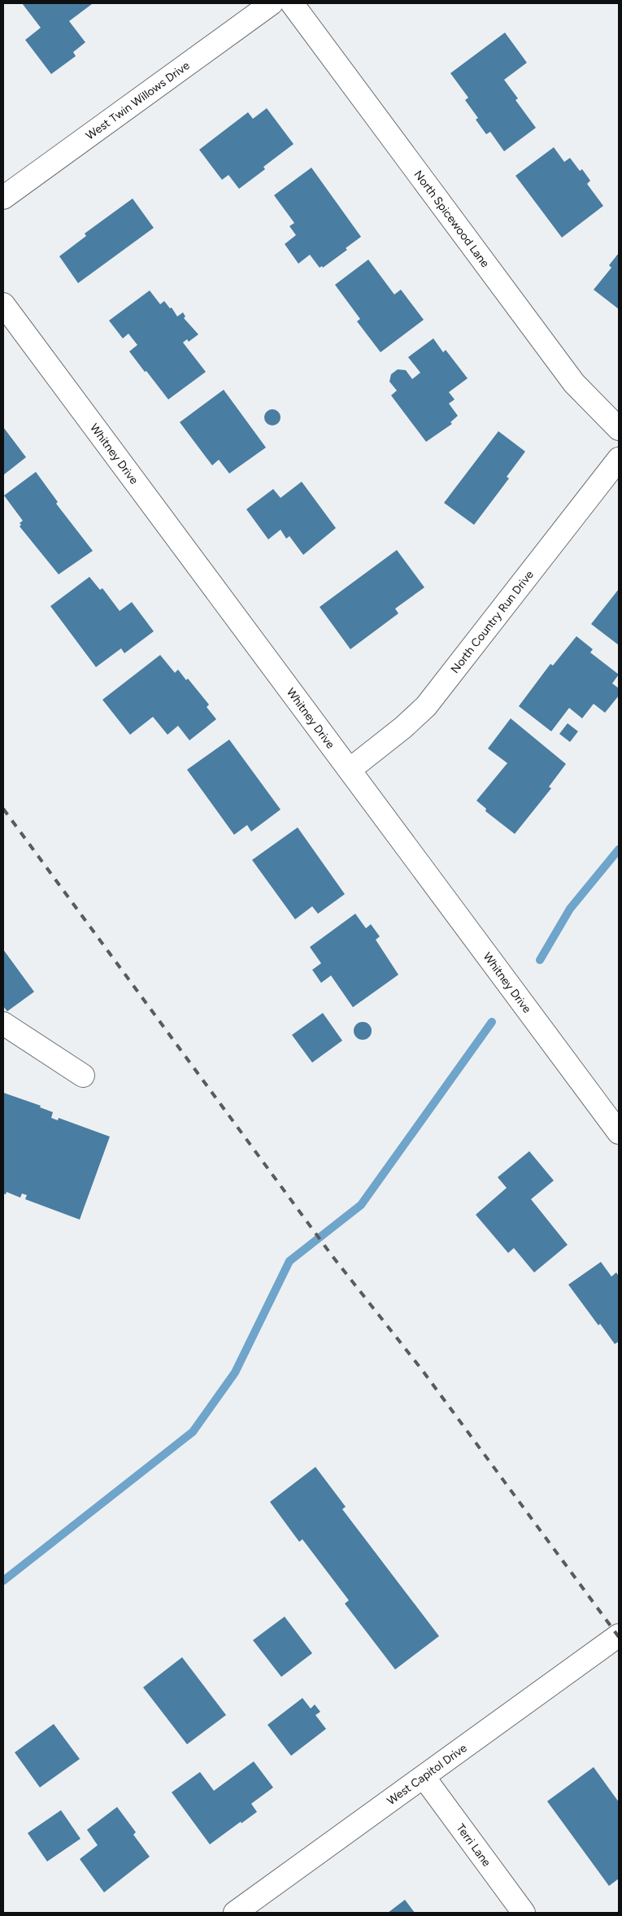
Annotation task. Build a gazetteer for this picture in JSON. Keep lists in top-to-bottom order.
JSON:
{
  "streets": {
    "street": [
      "West Twin Willows Drive",
      "North Spicewood Lane",
      "Whitney Drive",
      "North Country Run Drive",
      "West Capitol Drive",
      "Terri Lane"
    ]
  },
  "crossings": [
    ["Whitney Drive", "North Country Run Drive"],
    ["West Capitol Drive", "Terri Lane"]
  ]
}
